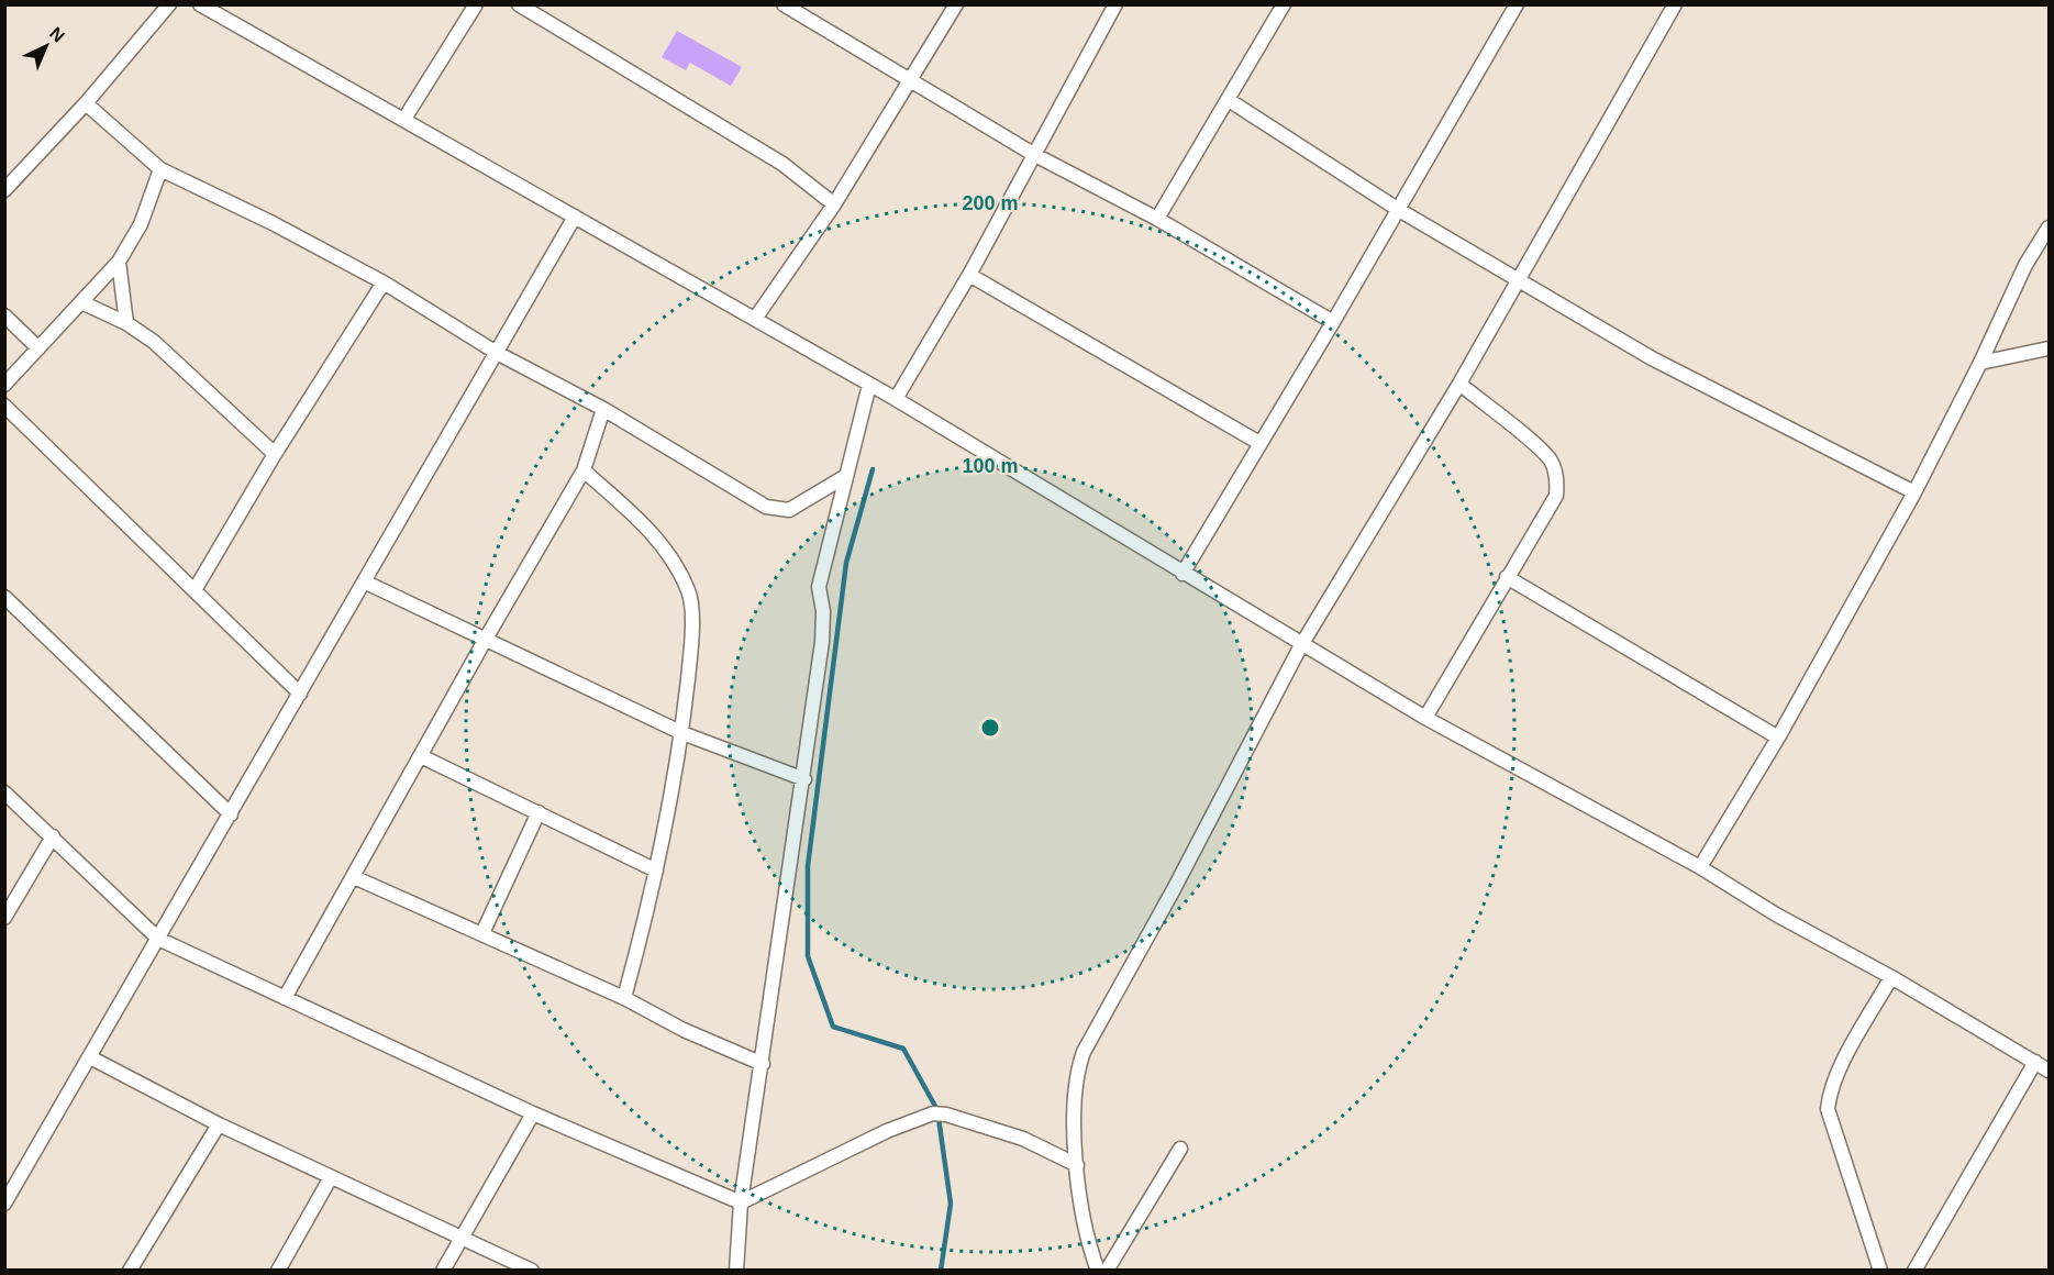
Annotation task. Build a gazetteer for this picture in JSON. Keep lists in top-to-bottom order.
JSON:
{
  "north": "top right",
  "rings": ["200 m", "100 m"]
}
